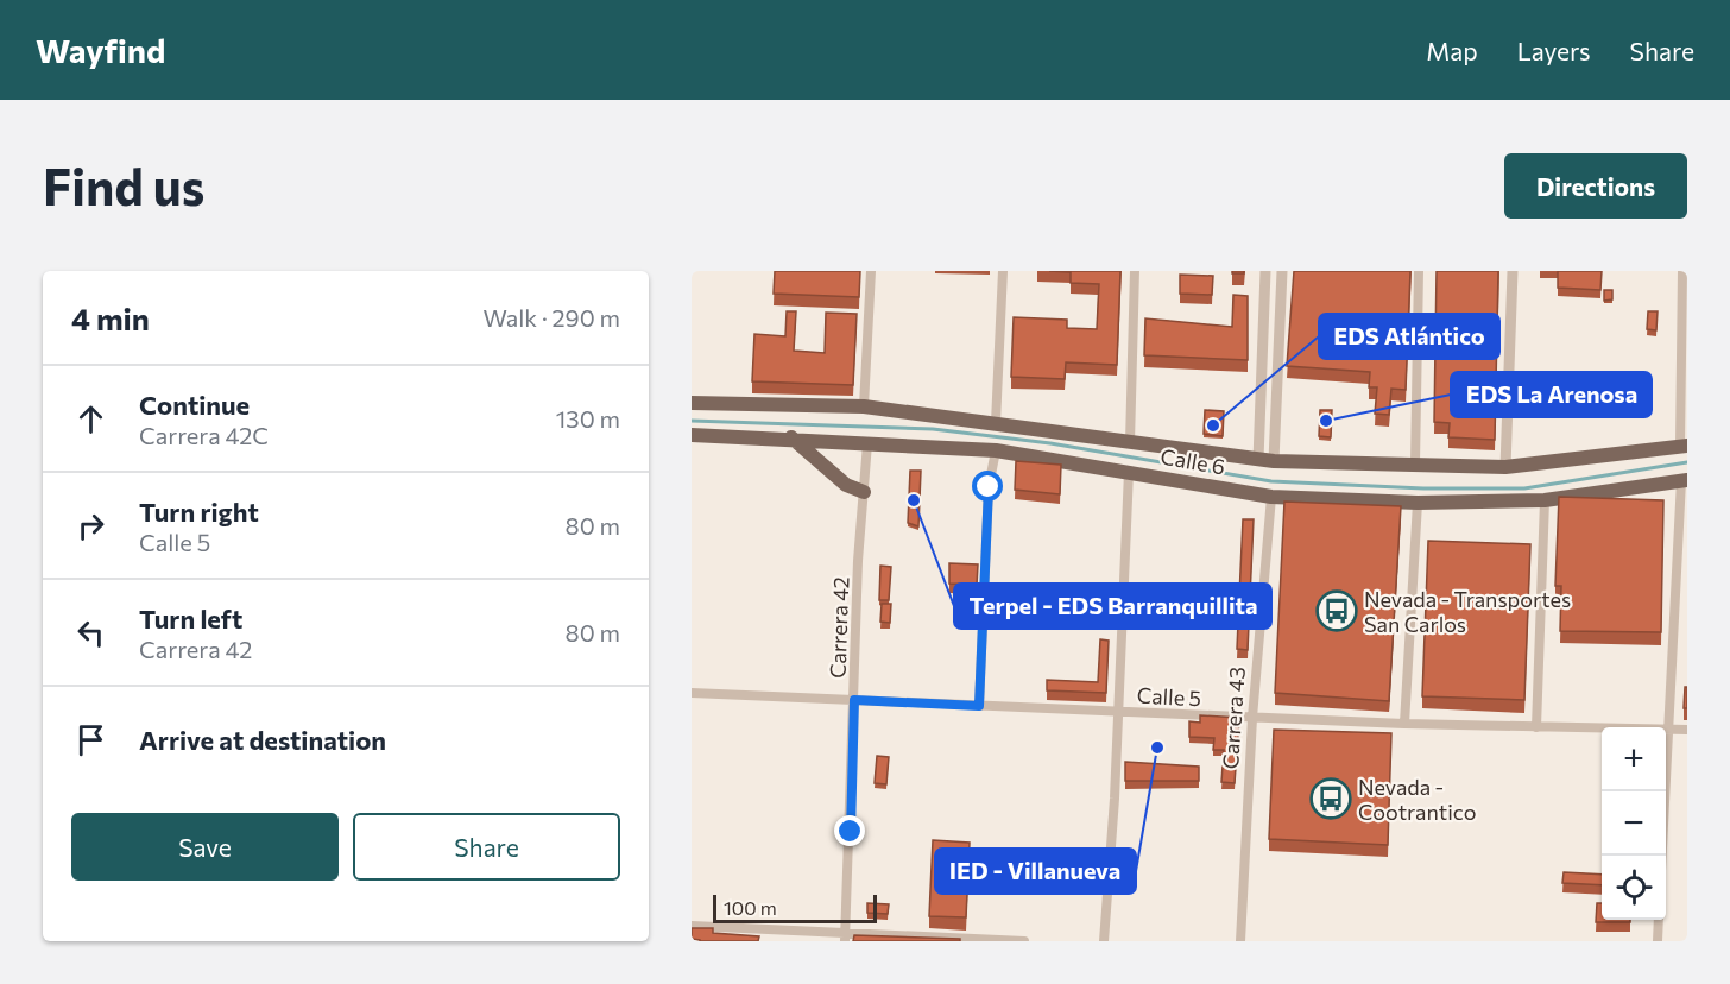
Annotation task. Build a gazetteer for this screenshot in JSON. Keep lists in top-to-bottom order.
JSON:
{
  "streets": {
    "main road": ["Calle 6"],
    "street": ["Carrera 42", "Calle 5", "Carrera 43"]
  },
  "crossings": [
    ["Calle 6", "Carrera 42"],
    ["Calle 6", "Carrera 43"],
    ["Carrera 42", "Calle 5"],
    ["Calle 5", "Carrera 43"]
  ],
  "places": {
    "other": [
      "EDS La Arenosa",
      "EDS Atlántico",
      "Terpel - EDS Barranquillita",
      "IED - Villanueva"
    ],
    "bus stop": ["Nevada - Transportes San Carlos", "Nevada - Cootrantico"]
  },
  "scale_bar": "100 m",
  "page": {
    "header": "Wayfind",
    "nav": ["Map", "Layers", "Share"],
    "buttons": [
      "Directions",
      ["Save", "Share"]
    ],
    "title": "Find us",
    "heading": ["4 min", "Walk · 290 m"],
    "list": [
      ["Continue", "Carrera 42C", "130 m"],
      ["Turn right", "Calle 5", "80 m"],
      ["Turn left", "Carrera 42", "80 m"],
      "Arrive at destination"
    ],
    "map_buttons": ["+", "−"],
    "scale": "100 m"
  }
}
